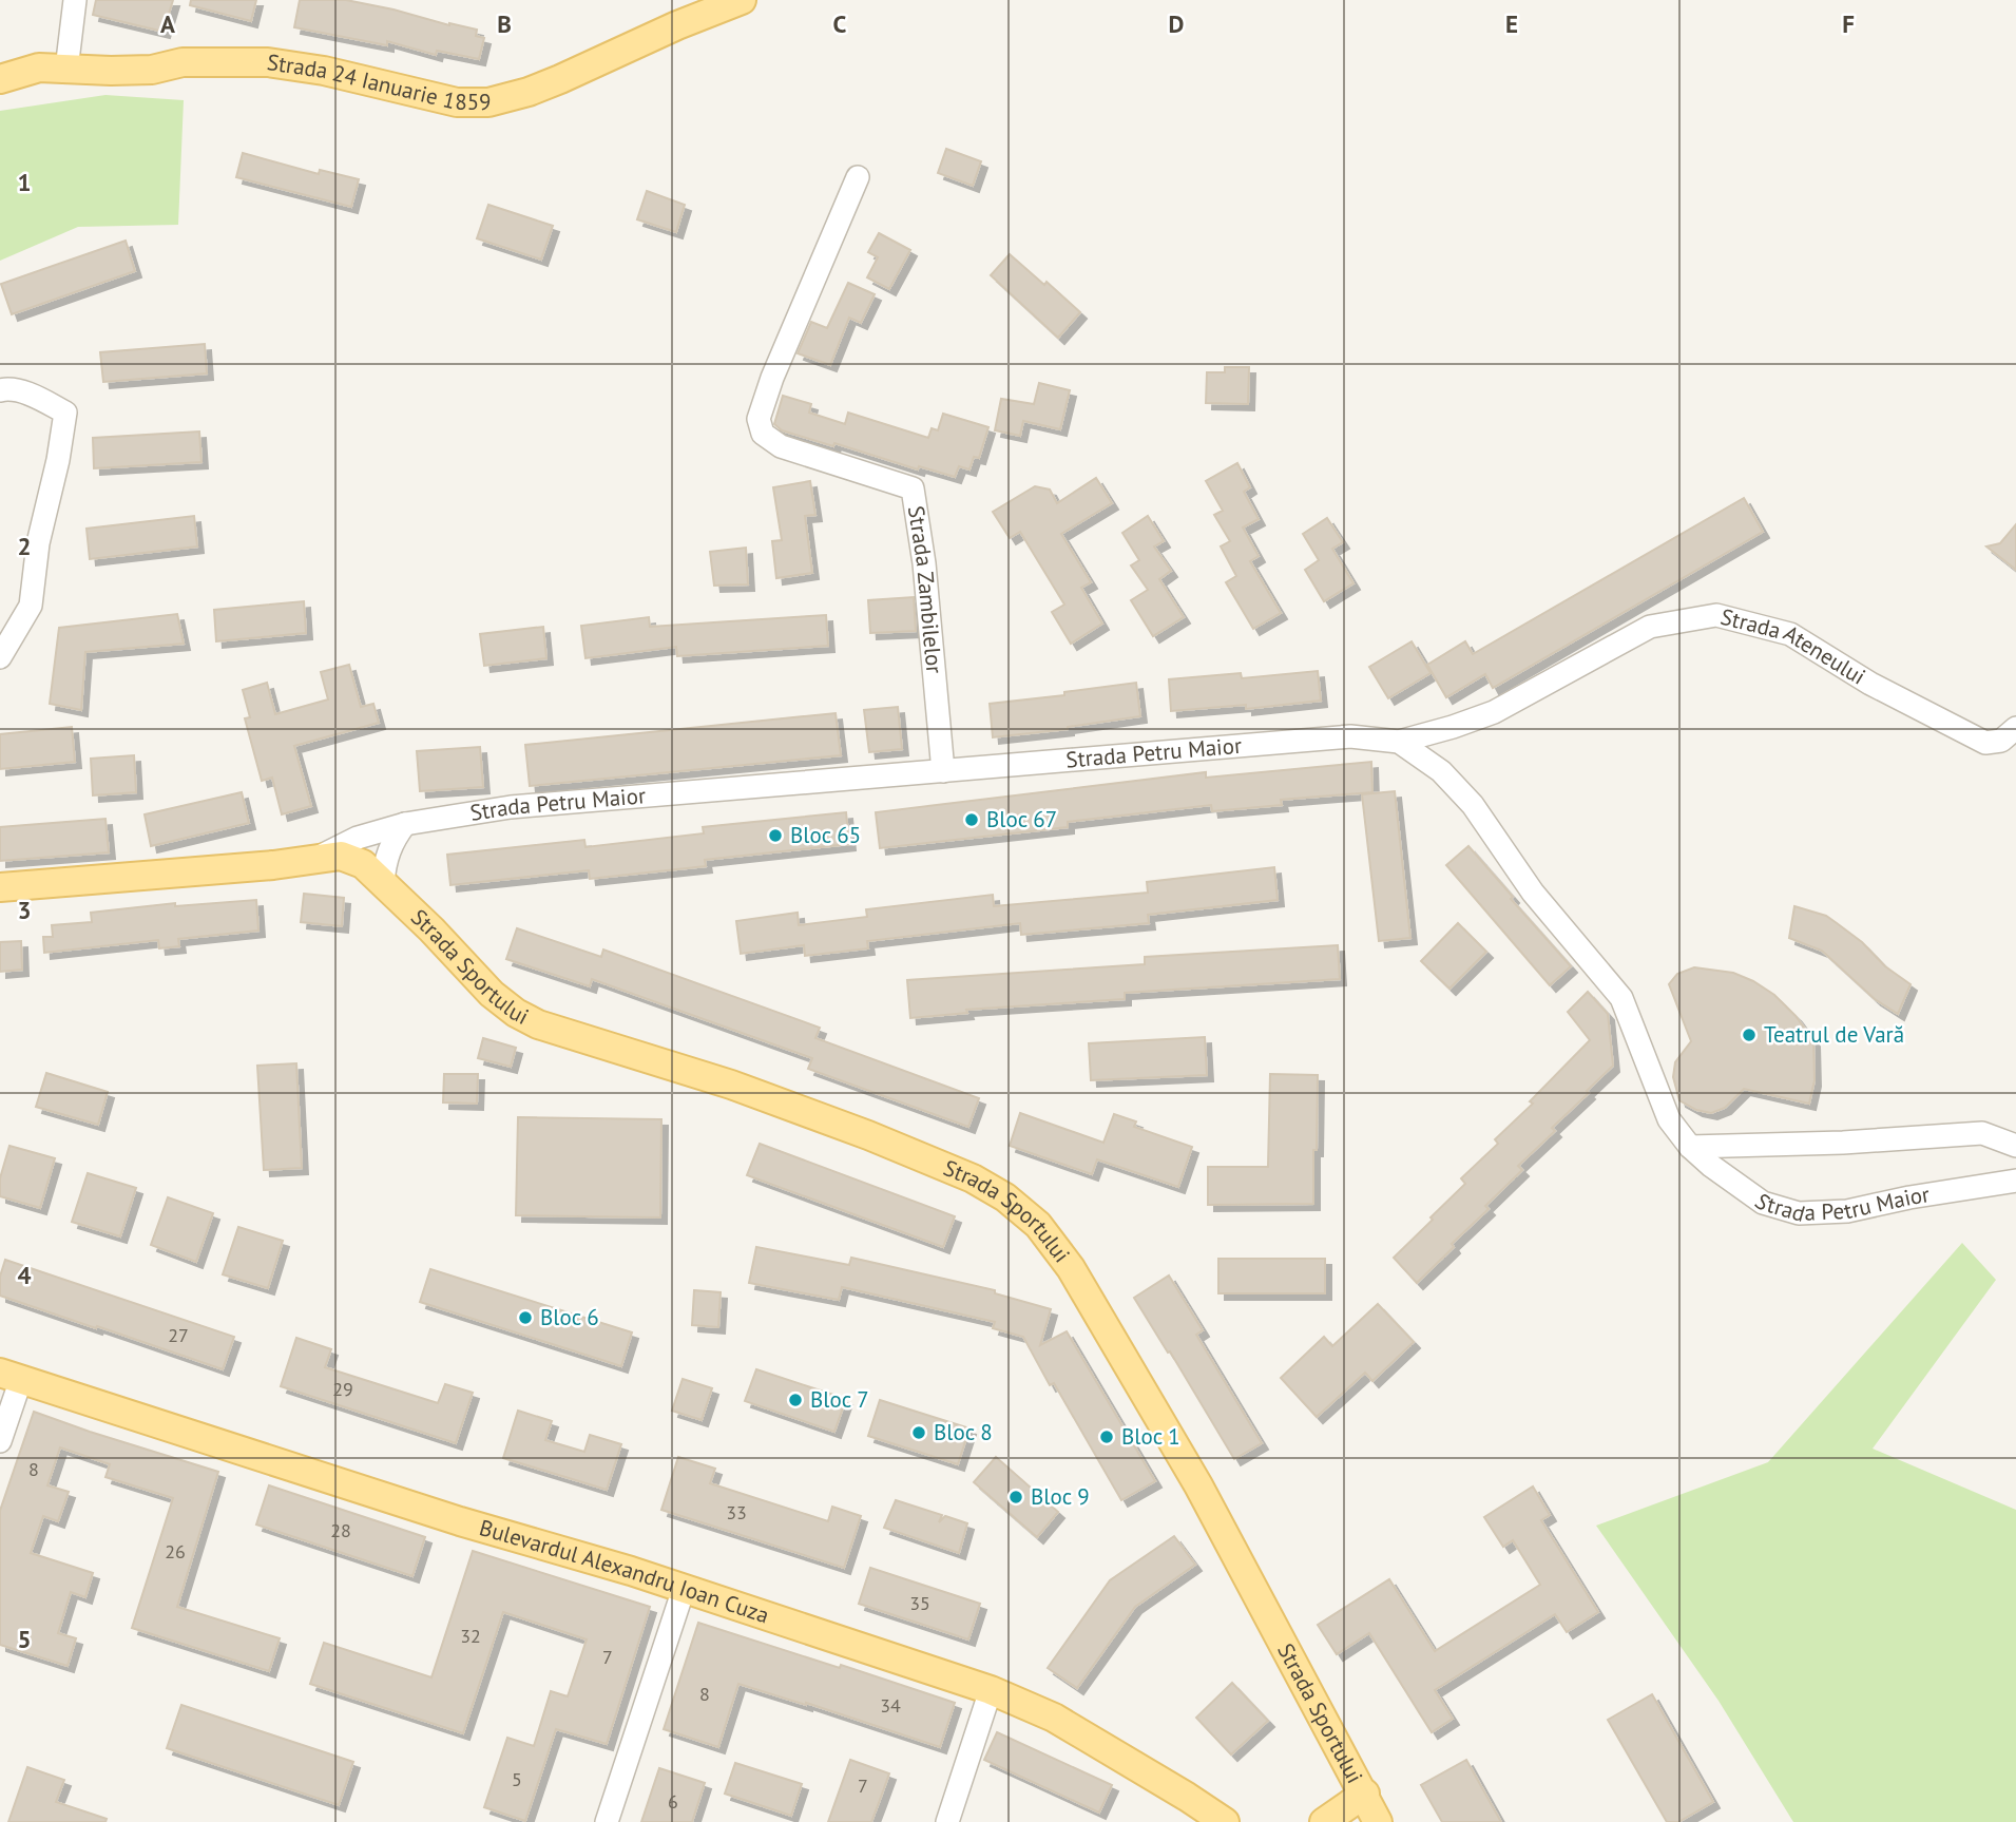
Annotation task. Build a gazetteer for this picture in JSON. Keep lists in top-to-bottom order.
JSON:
{
  "streets": {
    "main road": [
      "Strada 24 Ianuarie 1859",
      "Strada Petru Maior",
      "Strada Sportului",
      "Bulevardul Alexandru Ioan Cuza"
    ],
    "street": ["Strada Zambilelor", "Strada Ateneului"]
  },
  "crossings": [
    ["Strada Zambilelor", "Strada Petru Maior"],
    ["Strada Ateneului", "Strada Petru Maior"],
    ["Strada Petru Maior", "Strada Sportului"]
  ],
  "places": [
    "Bloc 67",
    "Bloc 65",
    "Teatrul de Vară",
    "Bloc 6",
    "Bloc 7",
    "Bloc 8",
    "Bloc 1",
    "Bloc 9"
  ],
  "house_numbers": [
    "27",
    "29",
    "8",
    "33",
    "28",
    "26",
    "35",
    "32",
    "7",
    "8",
    "34",
    "5",
    "7",
    "6"
  ],
  "grid": {
    "columns": [
      "A",
      "B",
      "C",
      "D",
      "E",
      "F"
    ],
    "rows": [
      "1",
      "2",
      "3",
      "4",
      "5"
    ]
  }
}
